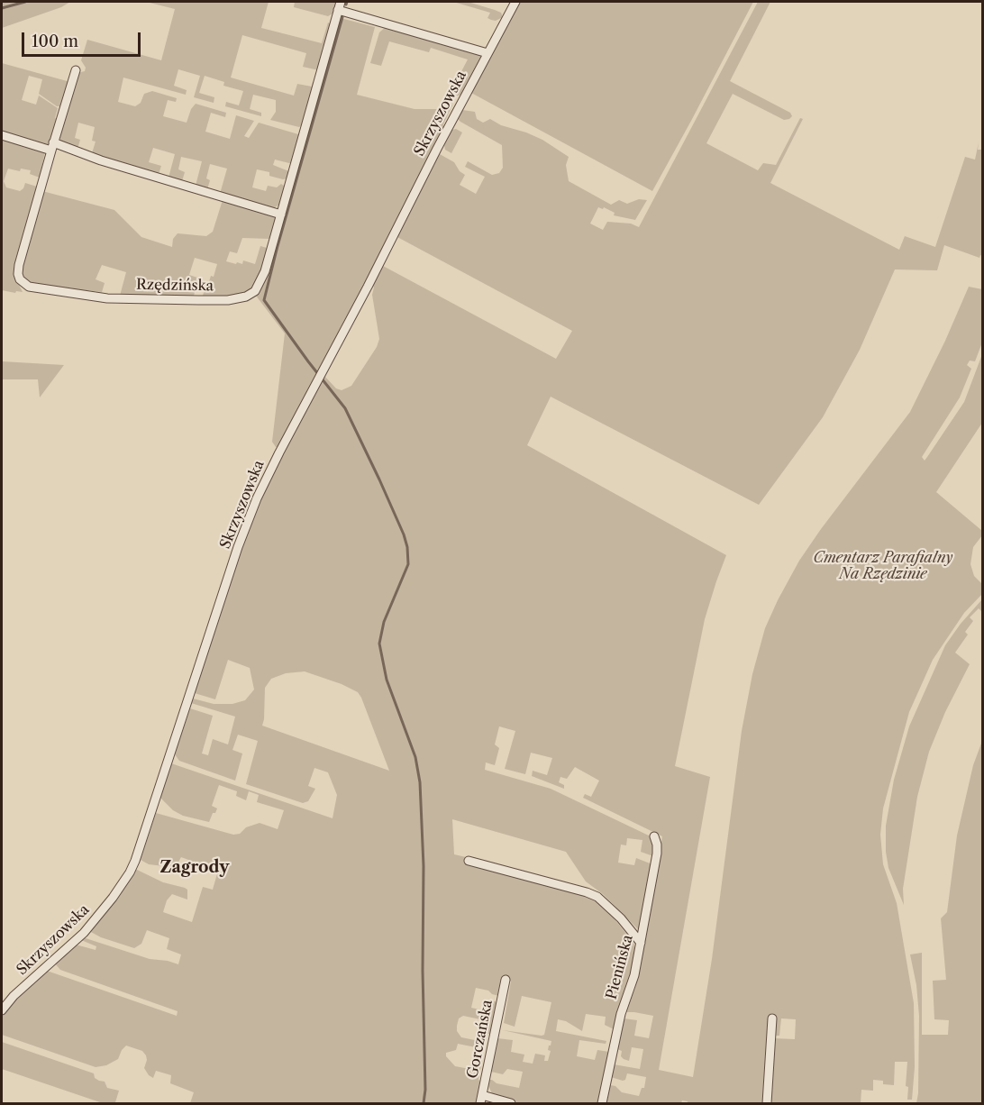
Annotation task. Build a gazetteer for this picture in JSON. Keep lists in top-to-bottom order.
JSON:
{
  "streets": {
    "street": [
      "Skrzyszowska",
      "Rzędzińska",
      "Pienińska",
      "Gorczańska"
    ]
  },
  "crossings": [
    ["Skrzyszowska", "Rzędzińska"]
  ],
  "districts": ["Zagrody"],
  "parks": ["Cmentarz Parafialny Na Rzędzinie"],
  "scale_bar": "100 m"
}
